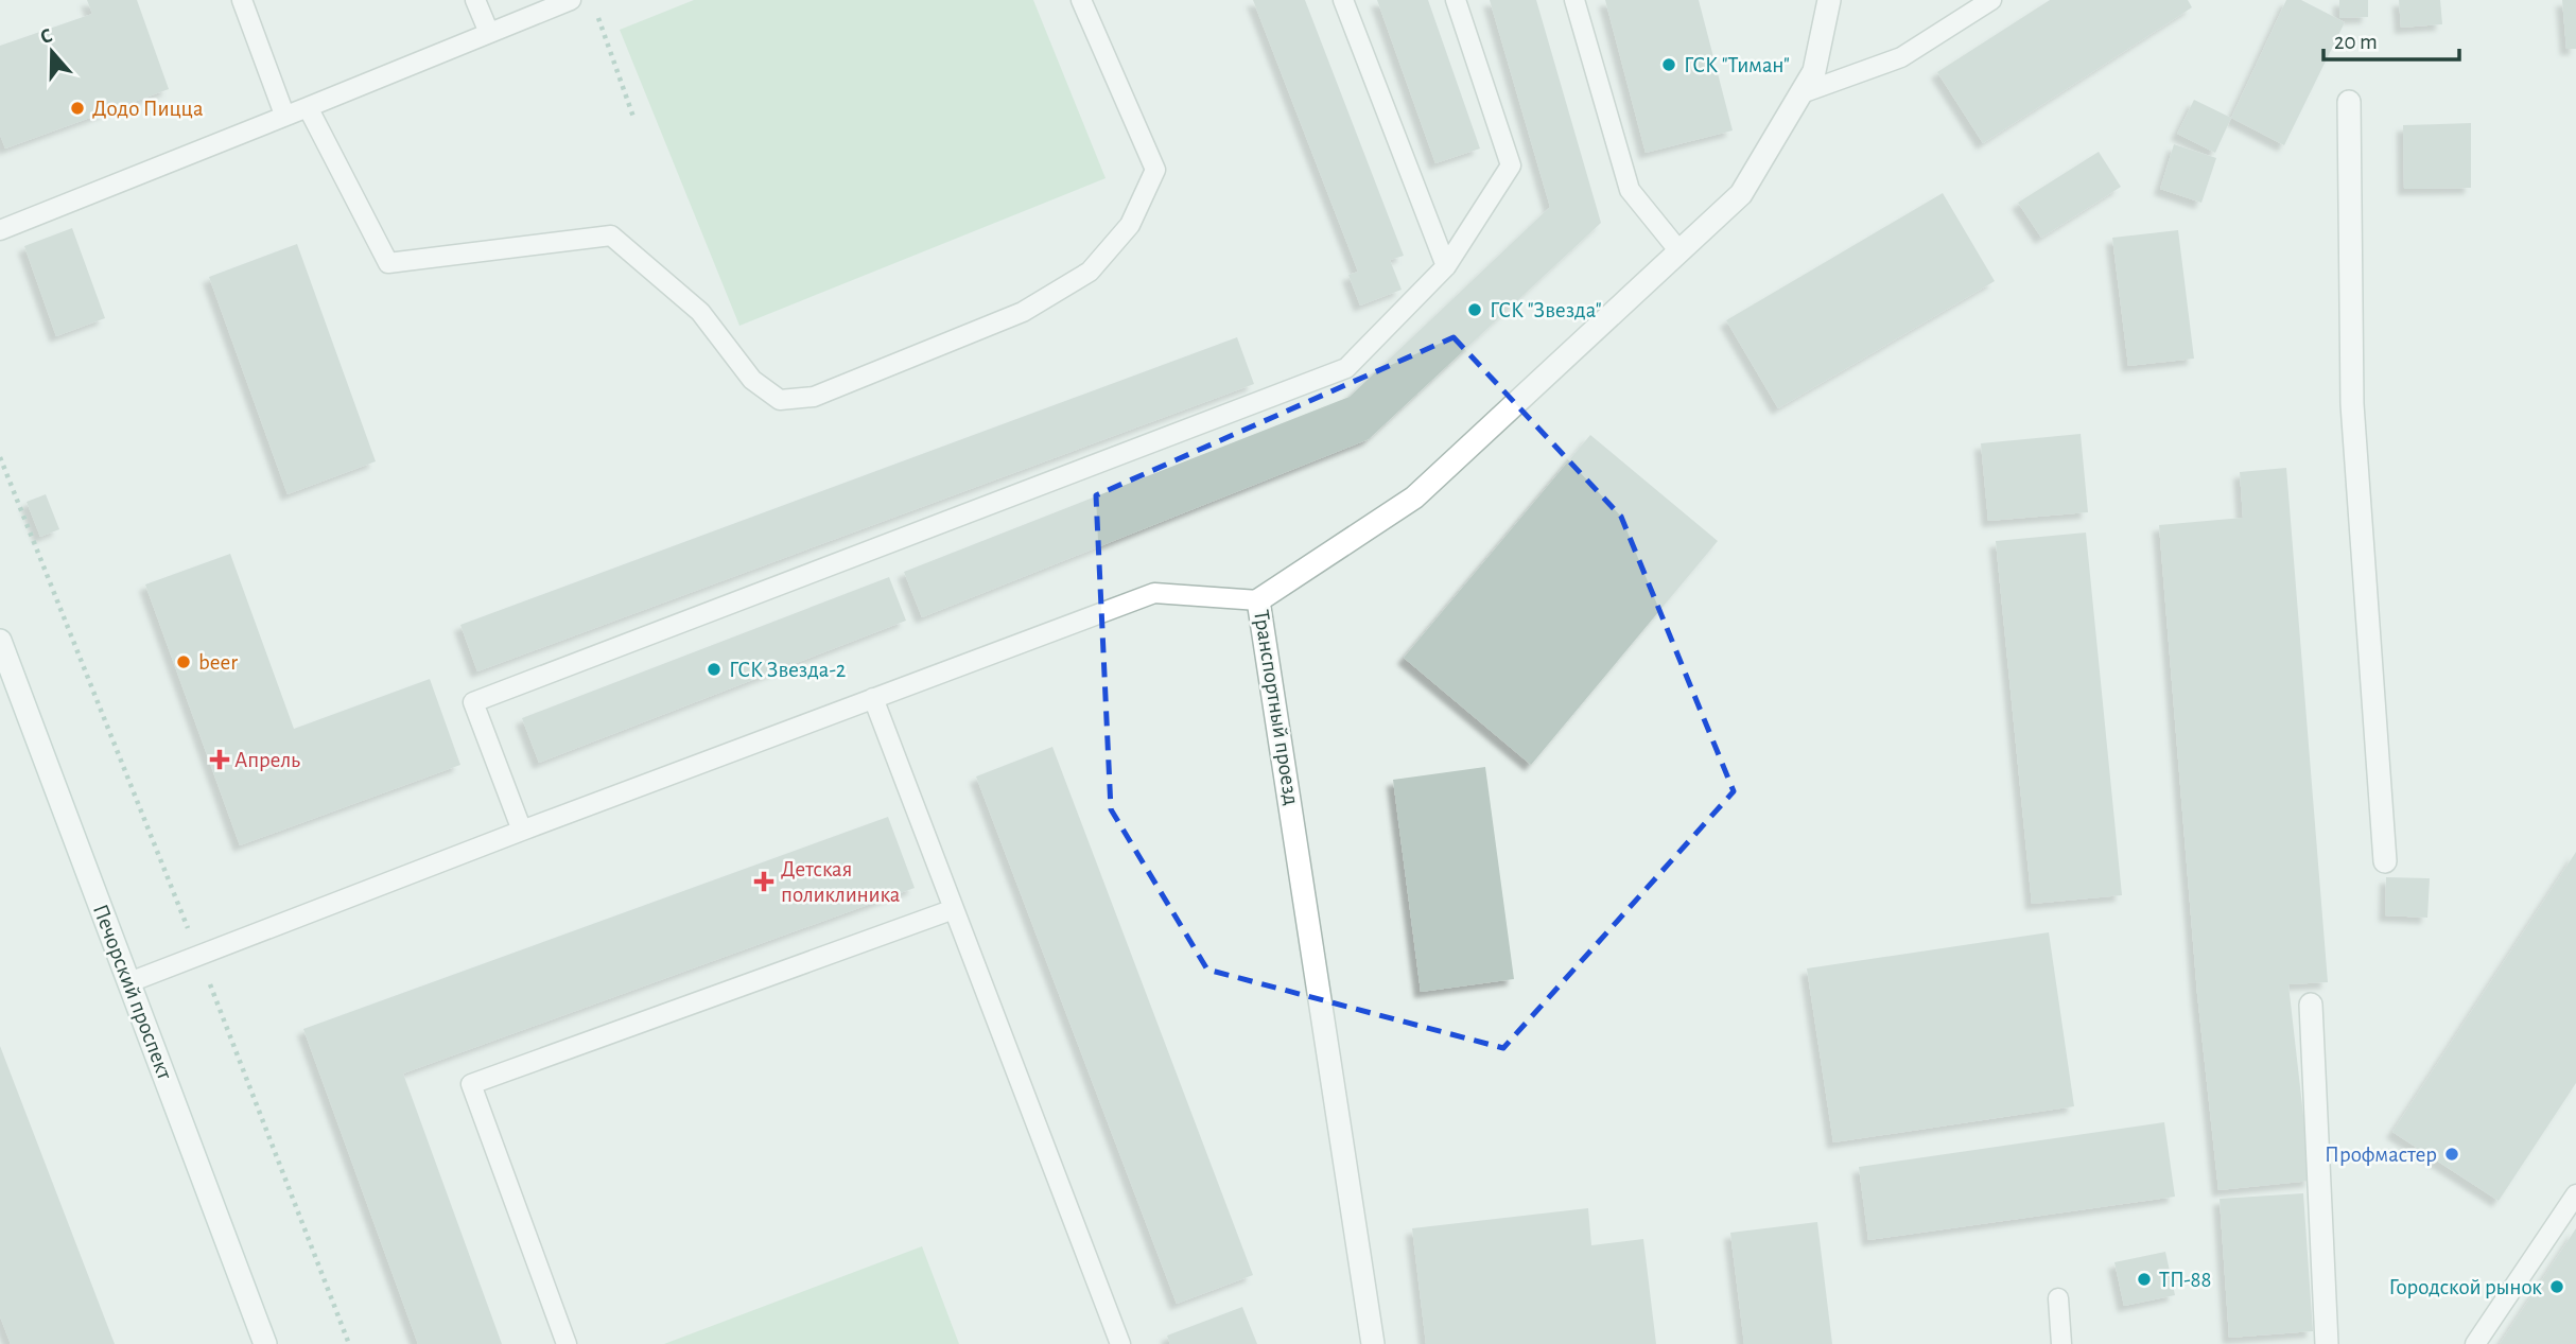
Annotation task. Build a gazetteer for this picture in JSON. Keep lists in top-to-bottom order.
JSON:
{
  "streets": {
    "street": ["Транспортный проезд", "Печорский проспект"]
  },
  "places": {
    "other": [
      "ГСК \"Тиман\"",
      "Додо Пицца",
      "ГСК \"Звезда\"",
      "beer",
      "ГСК Звезда-2",
      "Профмастер",
      "ТП-88",
      "Городской рынок"
    ],
    "health": ["Апрель", "Детская поликлиника"]
  },
  "scale_bar": "20 m",
  "north": "top"
}
